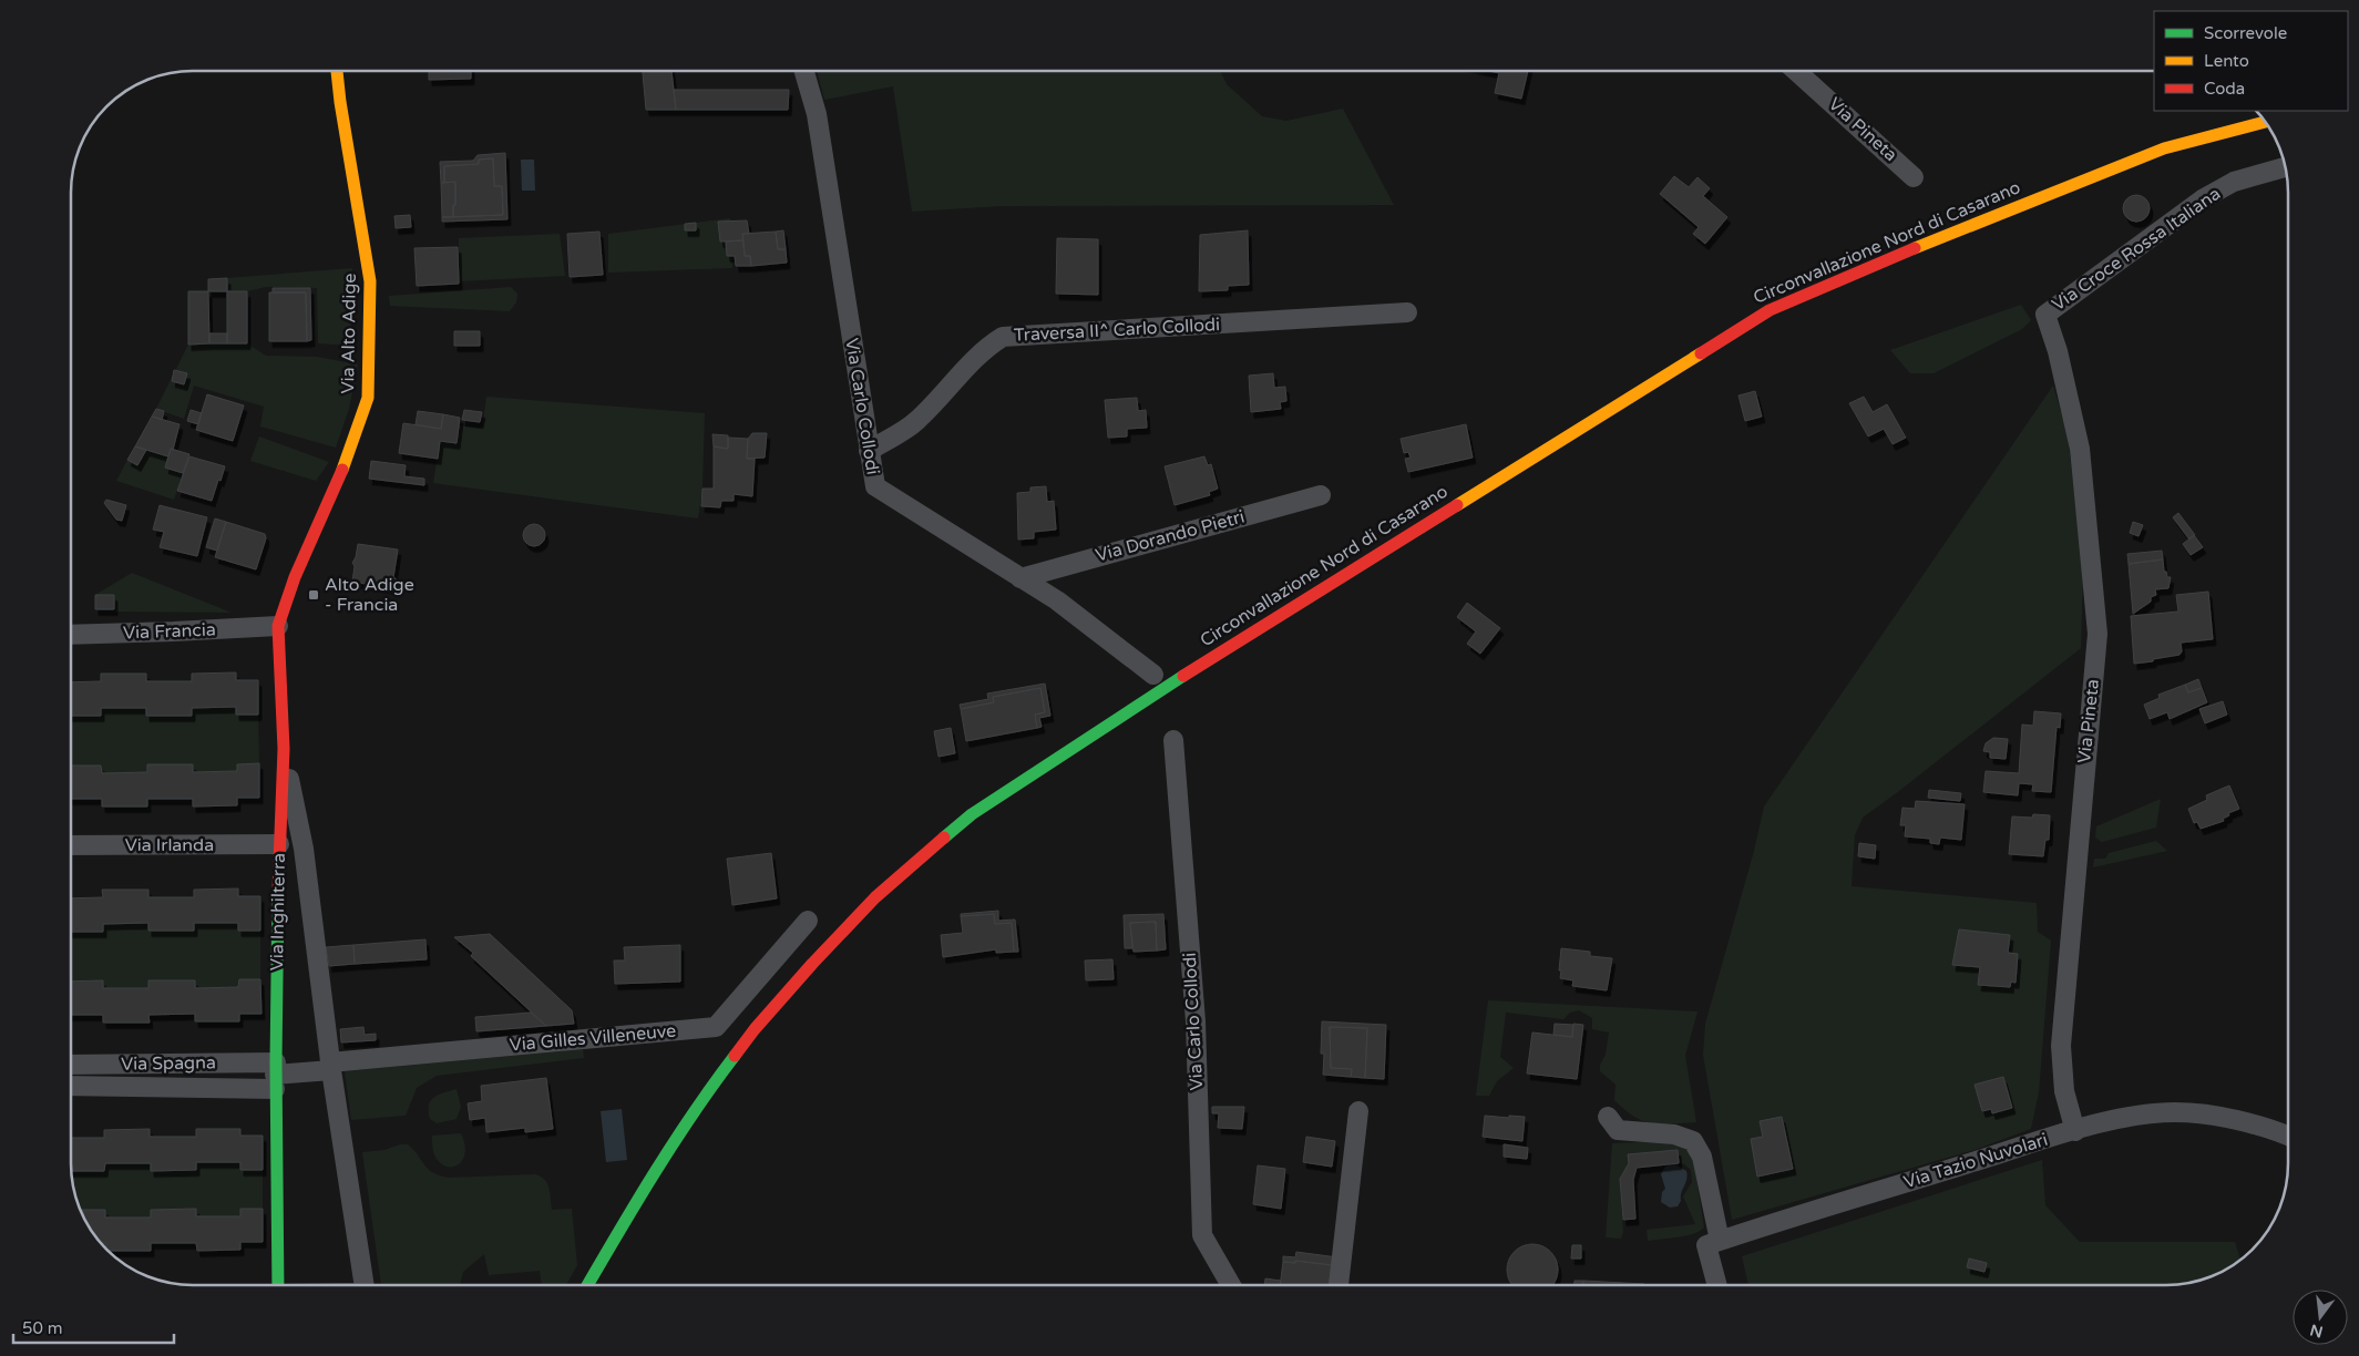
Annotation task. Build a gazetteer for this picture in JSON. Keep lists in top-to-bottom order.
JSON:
{
  "streets": {
    "main road": ["Circonvallazione Nord di Casarano", "Via Alto Adige", "Via Inghilterra"],
    "street": [
      "Via Pineta",
      "Via Croce Rossa Italiana",
      "Traversa II^ Carlo Collodi",
      "Via Carlo Collodi",
      "Via Dorando Pietri",
      "Via Francia",
      "Via Irlanda",
      "Via Gilles Villeneuve",
      "Via Spagna",
      "Via Tazio Nuvolari"
    ]
  },
  "crossings": [
    ["Via Pineta", "Via Croce Rossa Italiana"],
    ["Via Pineta", "Via Tazio Nuvolari"],
    ["Traversa II^ Carlo Collodi", "Via Carlo Collodi"],
    ["Via Alto Adige", "Via Francia"],
    ["Via Alto Adige", "Via Inghilterra"],
    ["Via Carlo Collodi", "Via Dorando Pietri"],
    ["Via Francia", "Via Inghilterra"],
    ["Via Irlanda", "Via Inghilterra"],
    ["Via Inghilterra", "Via Gilles Villeneuve"],
    ["Via Inghilterra", "Via Spagna"]
  ],
  "places": {
    "transit": ["Alto Adige - Francia"]
  },
  "legend": ["Scorrevole", "Lento", "Coda"],
  "scale_bar": "50 m",
  "north": "bottom"
}
